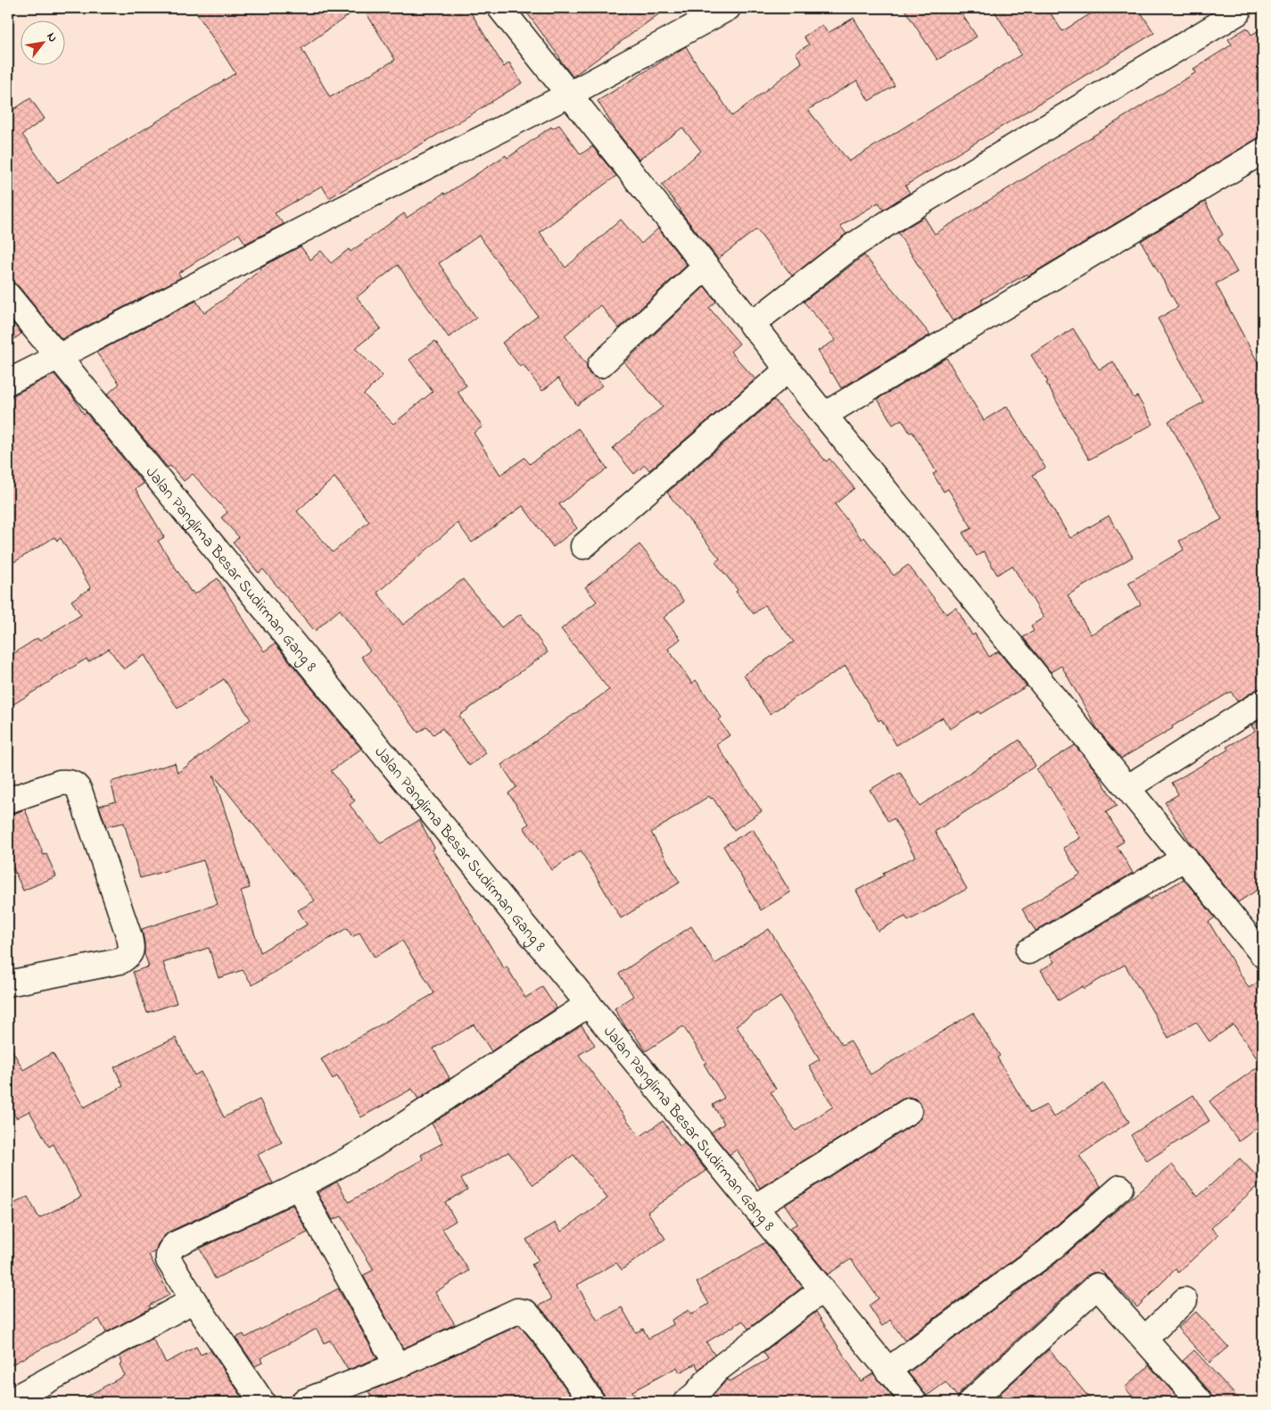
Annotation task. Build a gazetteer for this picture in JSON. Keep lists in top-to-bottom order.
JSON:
{
  "streets": {
    "street": ["Jalan Panglima Besar Sudirman Gang 8"]
  },
  "north": "top right"
}
